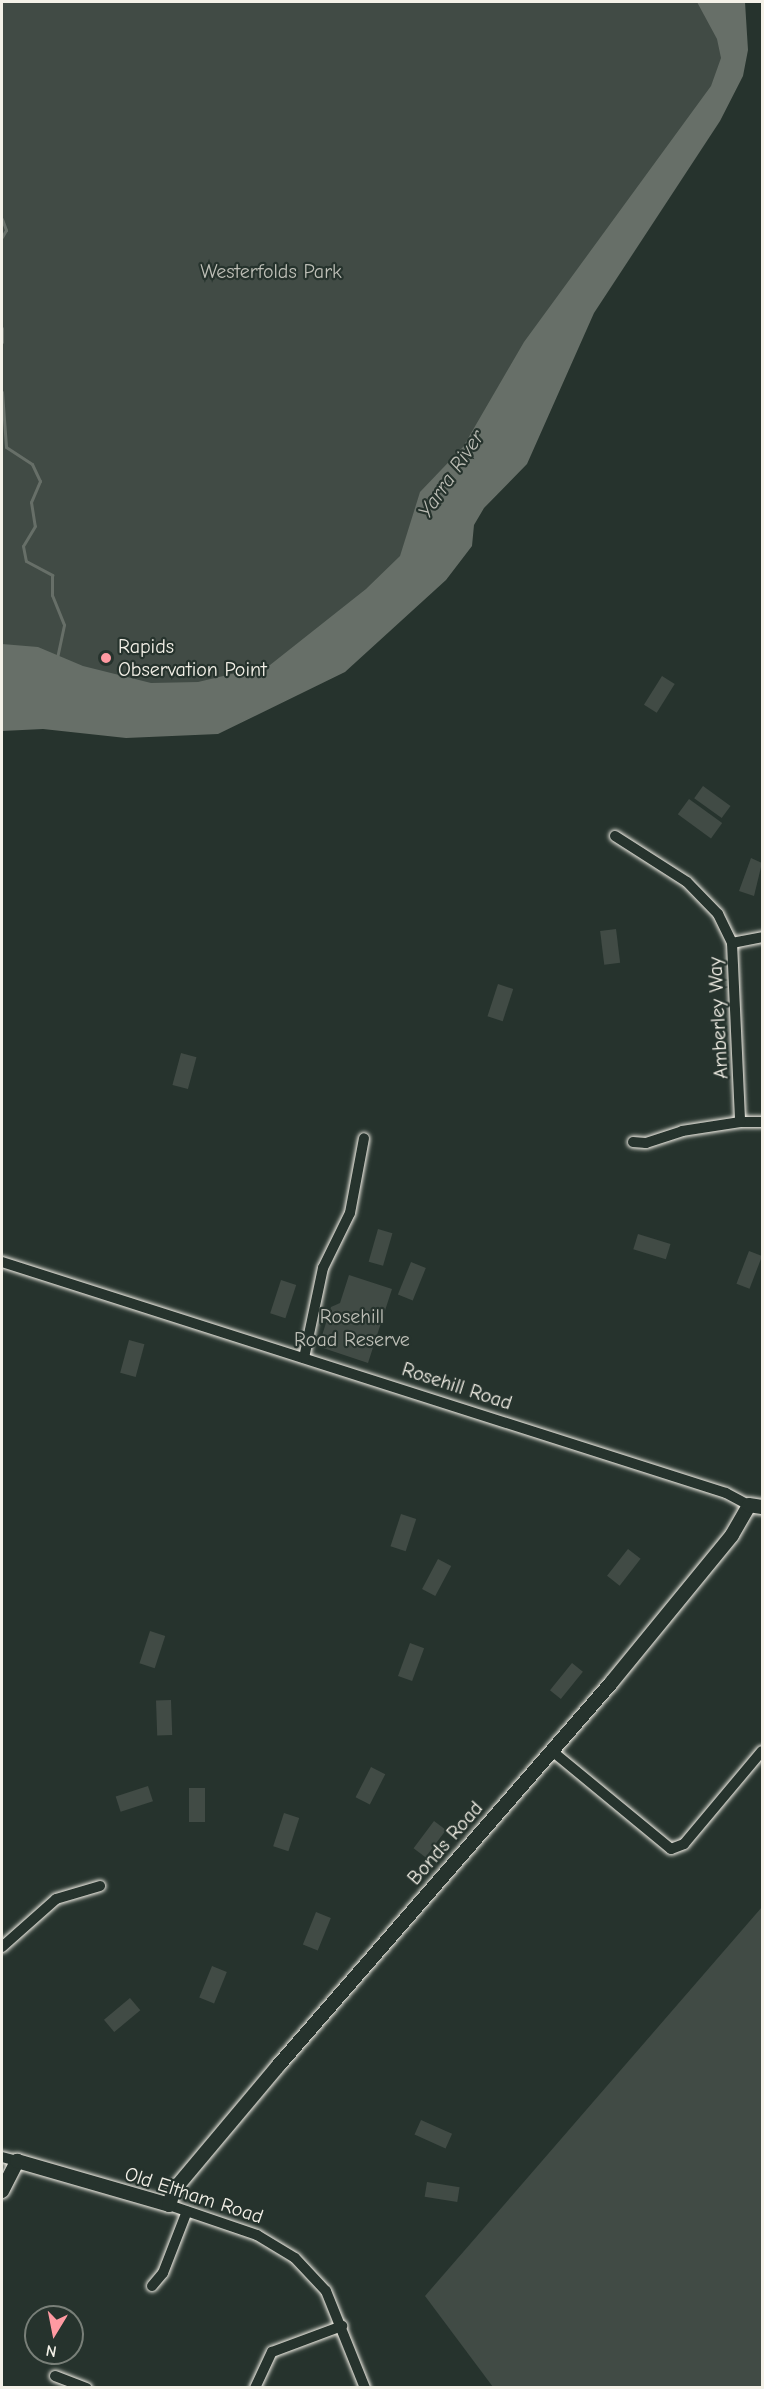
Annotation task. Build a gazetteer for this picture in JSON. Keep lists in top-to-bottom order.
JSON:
{
  "streets": {
    "street": [
      "Amberley Way",
      "Rosehill Road",
      "Bonds Road",
      "Old Eltham Road"
    ]
  },
  "crossings": [
    ["Rosehill Road", "Bonds Road"],
    ["Bonds Road", "Old Eltham Road"]
  ],
  "water": ["Yarra River"],
  "parks": ["Westerfolds Park", "Rosehill Road Reserve"],
  "places": ["Rapids Observation Point"],
  "north": "bottom"
}
